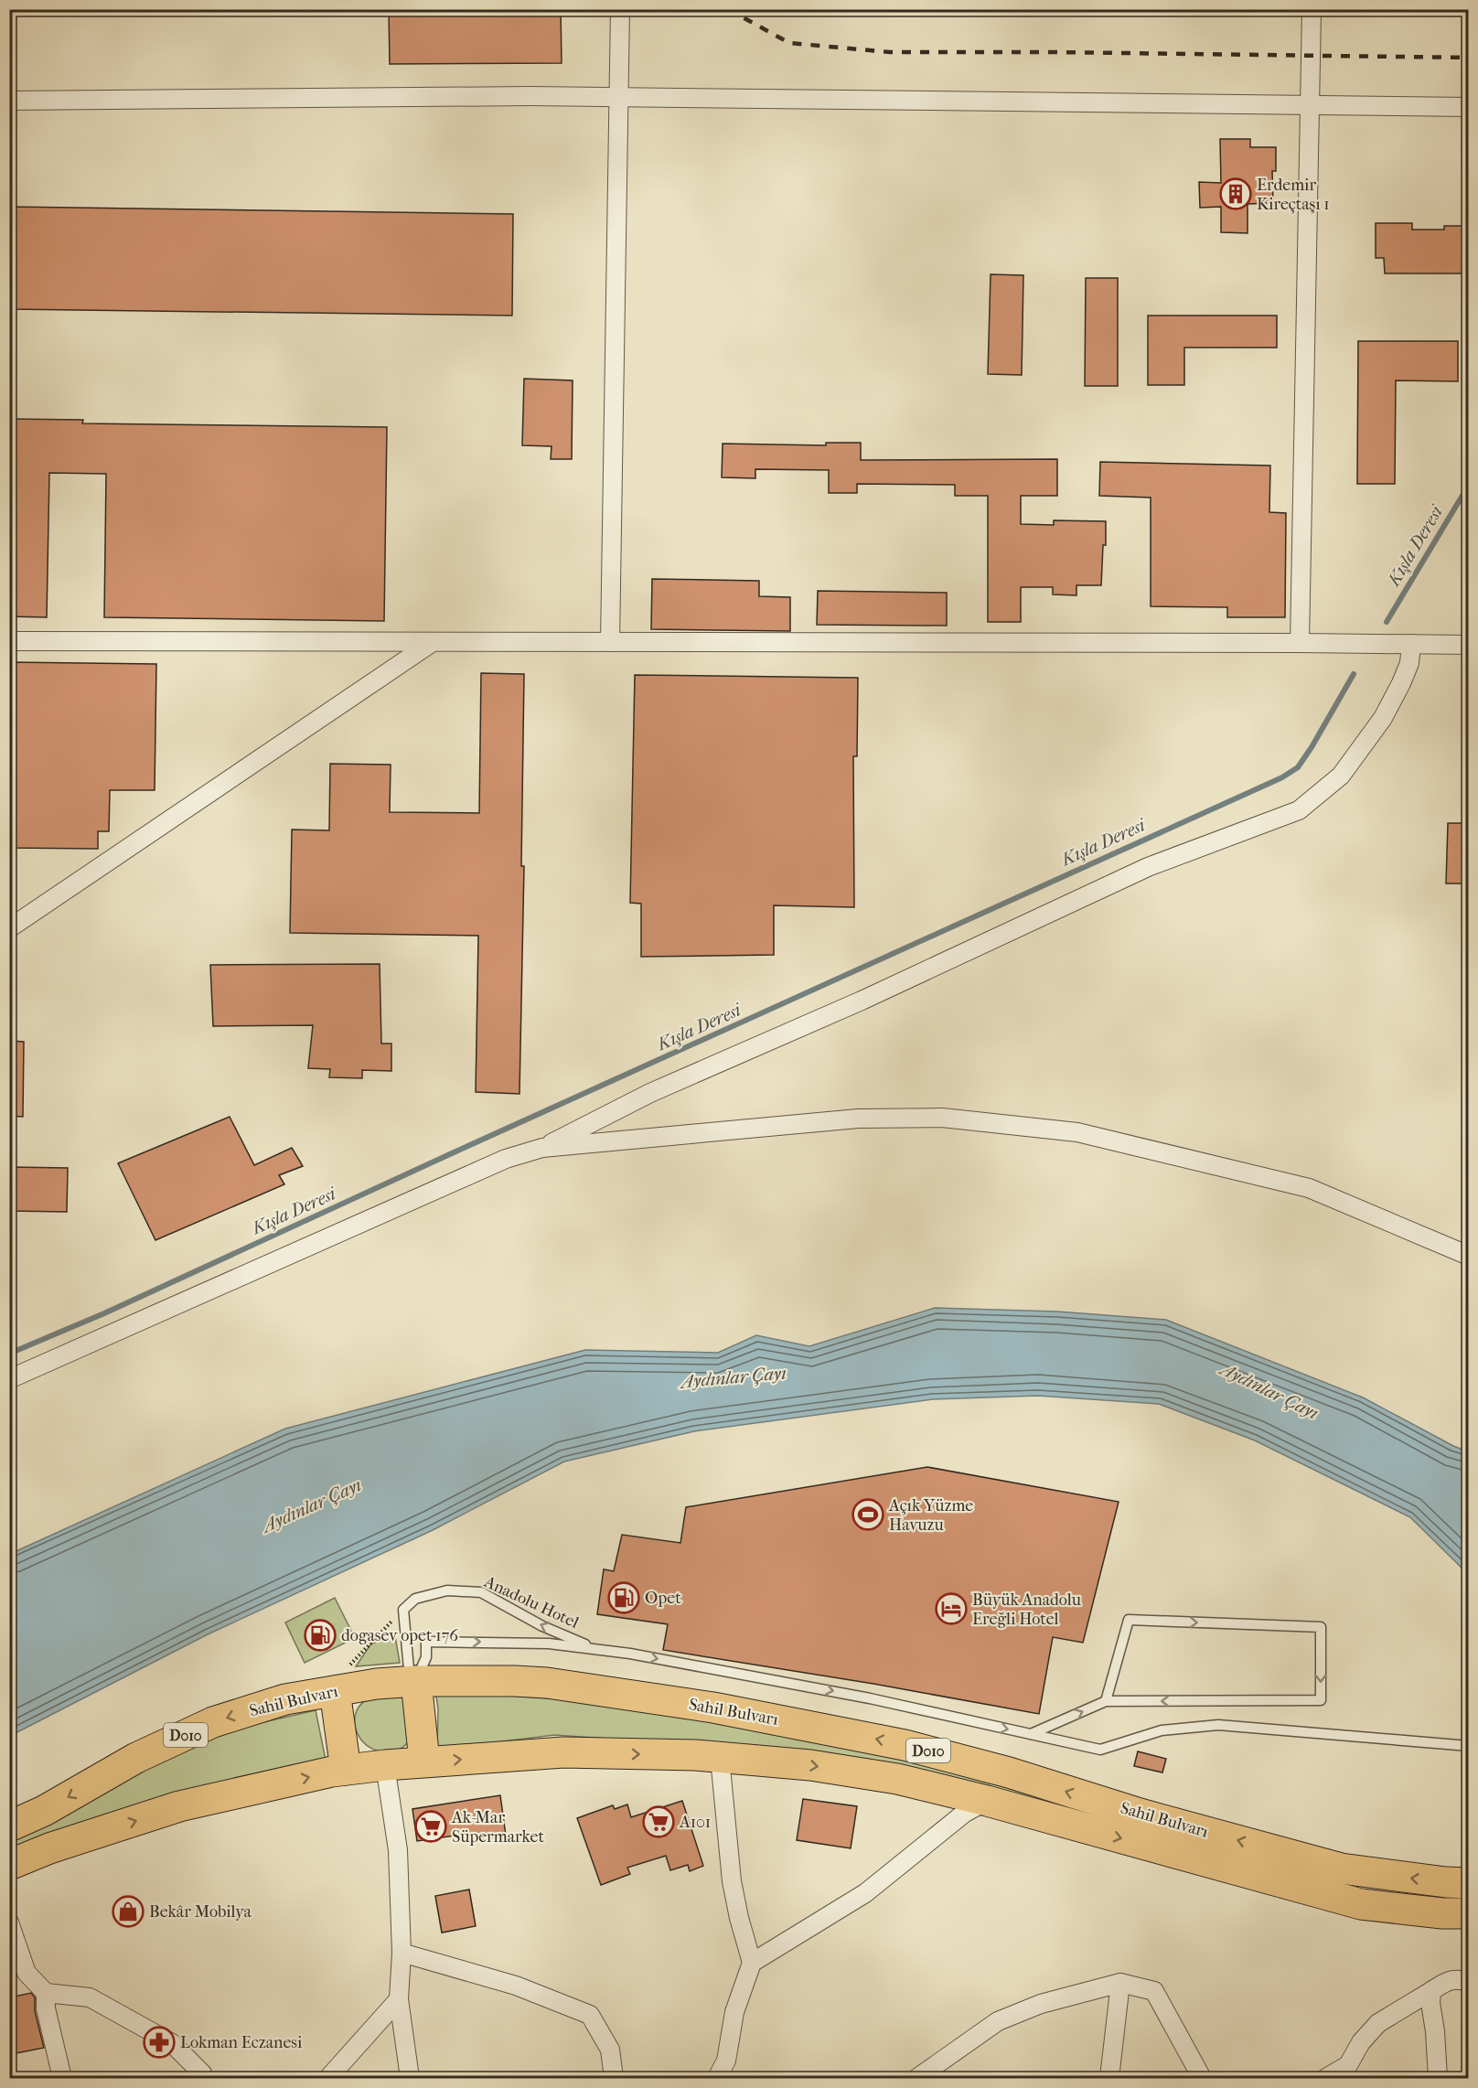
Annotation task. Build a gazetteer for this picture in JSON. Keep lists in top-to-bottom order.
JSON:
{
  "streets": {
    "highway": ["Sahil Bulvarı", "D010"],
    "lane": ["Anadolu Hotel"]
  },
  "one_way": ["Anadolu Hotel"],
  "water": ["Kışla Deresi", "Aydınlar Çayı"],
  "places": {
    "building": ["Erdemir Kireçtaşı 1"],
    "sports": ["Açık Yüzme Havuzu"],
    "fuel station": ["Opet", "dogasev opet 176"],
    "hotel": ["Büyük Anadolu Ereğli Hotel"],
    "supermarket": ["A101", "Ak-Mar Süpermarket"],
    "shop": ["Bekâr Mobilya"],
    "pharmacy": ["Lokman Eczanesi"]
  }
}
